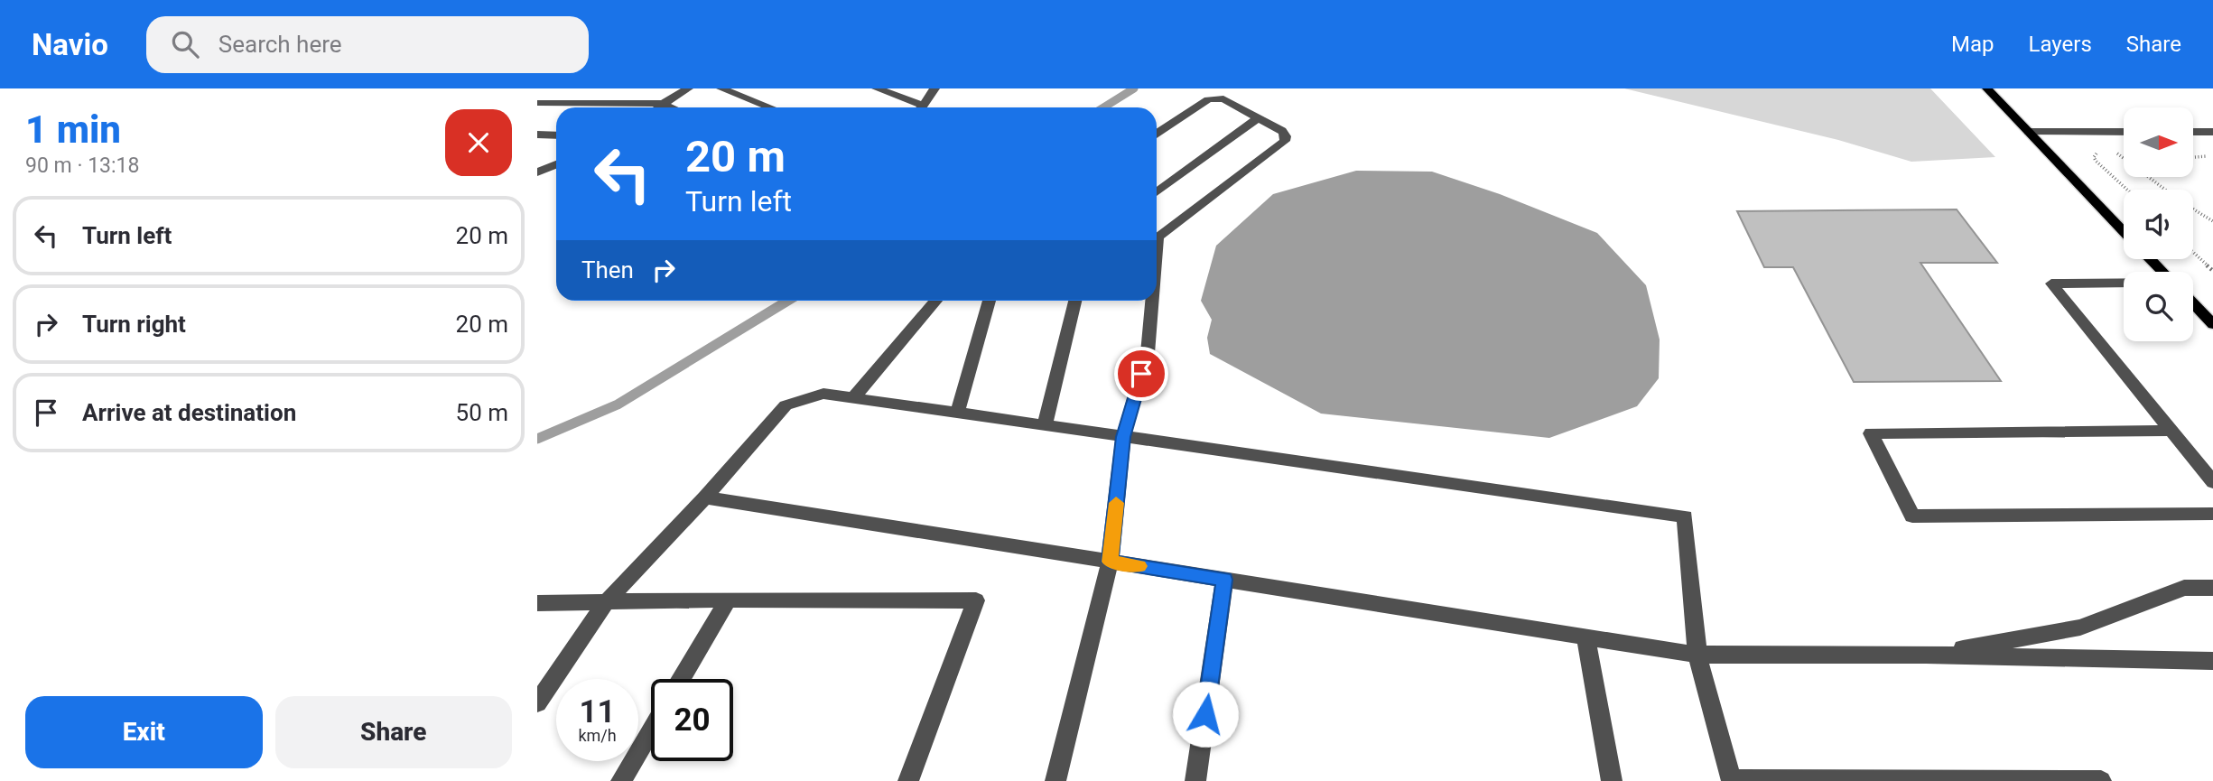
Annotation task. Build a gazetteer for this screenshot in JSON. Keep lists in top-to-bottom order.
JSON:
{
  "north": "right",
  "page": {
    "header": "Navio",
    "search": "Search here",
    "nav": ["Map", "Layers", "Share"],
    "heading": ["1 min", "90 m · 13:18"],
    "turn": ["20 m", "Turn left"],
    "list": [
      {
        "name": "Turn left",
        "value": "20 m"
      },
      {
        "name": "Turn right",
        "value": "20 m"
      },
      {
        "name": "Arrive at destination",
        "value": "50 m"
      }
    ],
    "then": "Then",
    "speed": "11 km/h",
    "limit": "20",
    "buttons": ["Exit", "Share"]
  }
}
